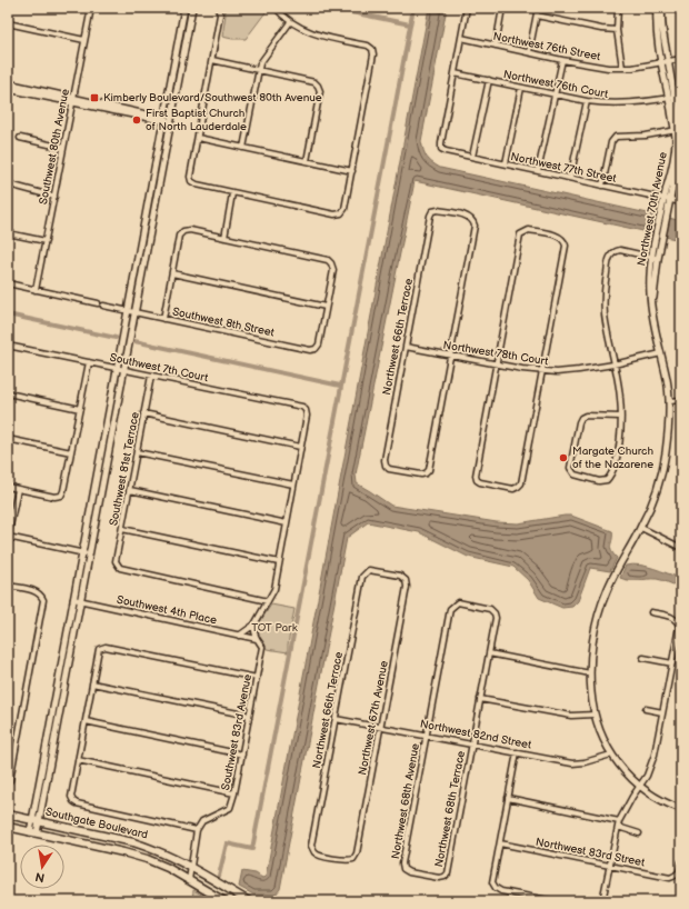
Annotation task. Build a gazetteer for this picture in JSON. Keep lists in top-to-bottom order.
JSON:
{
  "streets": {
    "main road": ["Southgate Boulevard"],
    "street": [
      "Northwest 76th Street",
      "Northwest 76th Court",
      "Southwest 80th Avenue",
      "Northwest 77th Street",
      "Northwest 70th Avenue",
      "Southwest 8th Street",
      "Northwest 66th Terrace",
      "Northwest 78th Court",
      "Southwest 7th Court",
      "Southwest 81st Terrace",
      "Southwest 4th Place",
      "Northwest 67th Avenue",
      "Southwest 83rd Avenue",
      "Northwest 82nd Street",
      "Northwest 68th Avenue",
      "Northwest 68th Terrace",
      "Northwest 83rd Street"
    ]
  },
  "crossings": [
    ["Northwest 76th Street", "Northwest 70th Avenue"],
    ["Northwest 76th Court", "Northwest 77th Street"],
    ["Northwest 76th Court", "Northwest 70th Avenue"],
    ["Northwest 77th Street", "Northwest 70th Avenue"],
    ["Northwest 70th Avenue", "Northwest 78th Court"],
    ["Northwest 70th Avenue", "Northwest 82nd Street"],
    ["Northwest 66th Terrace", "Northwest 78th Court"],
    ["Northwest 66th Terrace", "Northwest 67th Avenue"],
    ["Northwest 66th Terrace", "Northwest 82nd Street"],
    ["Southwest 7th Court", "Southwest 81st Terrace"],
    ["Southwest 4th Place", "Southwest 83rd Avenue"],
    ["Northwest 67th Avenue", "Northwest 82nd Street"],
    ["Northwest 82nd Street", "Northwest 68th Avenue"],
    ["Northwest 82nd Street", "Northwest 68th Terrace"],
    ["Northwest 68th Avenue", "Northwest 68th Terrace"]
  ],
  "parks": ["TOT Park"],
  "places": {
    "transit": ["Kimberly Boulevard/Southwest 80th Avenue"],
    "other": ["First Baptist Church of North Lauderdale", "Margate Church of the Nazarene"]
  },
  "north": "bottom"
}
